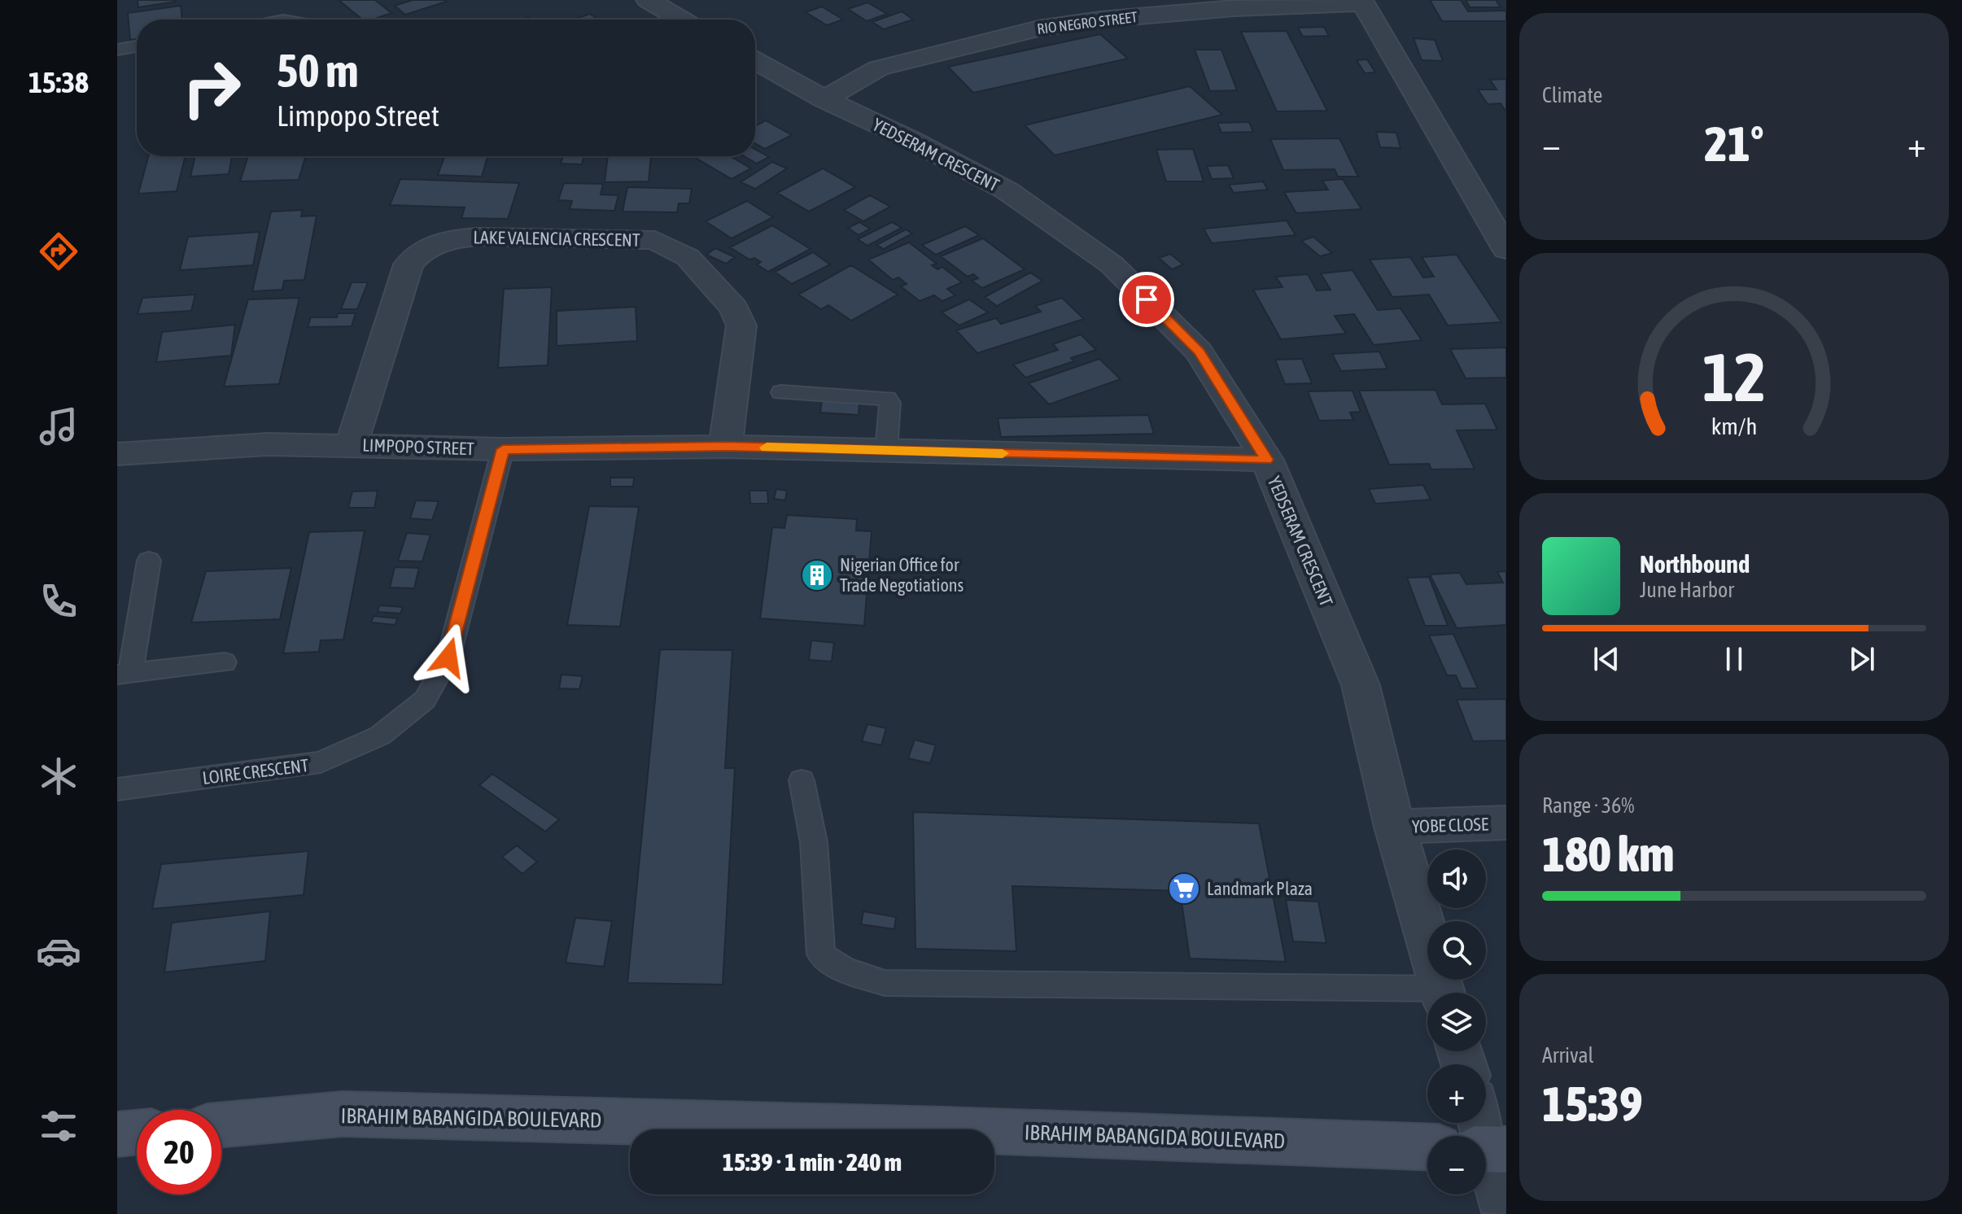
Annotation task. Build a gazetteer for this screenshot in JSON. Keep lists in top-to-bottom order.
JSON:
{
  "streets": {
    "street": [
      "RIO NEGRO STREET",
      "YEDSERAM CRESCENT",
      "LAKE VALENCIA CRESCENT",
      "LIMPOPO STREET",
      "YOBE CLOSE",
      "IBRAHIM BABANGIDA BOULEVARD"
    ],
    "lane": ["LOIRE CRESCENT"]
  },
  "crossings": [
    ["RIO NEGRO STREET", "YEDSERAM CRESCENT"],
    ["YEDSERAM CRESCENT", "LIMPOPO STREET"],
    ["YEDSERAM CRESCENT", "YOBE CLOSE"],
    ["LAKE VALENCIA CRESCENT", "LIMPOPO STREET"],
    ["LIMPOPO STREET", "LOIRE CRESCENT"]
  ],
  "places": {
    "building": ["Nigerian Office for Trade Negotiations"],
    "supermarket": ["Landmark Plaza"]
  },
  "page": {
    "tabs": "15:38",
    "tile": [
      "Climate",
      ["Range · 36%", "180 km"],
      ["Arrival", "15:39"]
    ],
    "turn": ["50 m", "Limpopo Street"],
    "heat": ["−", "21°", "+"],
    "song": ["Northbound", "June Harbor"],
    "map_buttons": ["+", "−"],
    "limit": "20",
    "trip": "15:39 · 1 min · 240 m",
    "gauge": ["12", "km/h"]
  }
}
